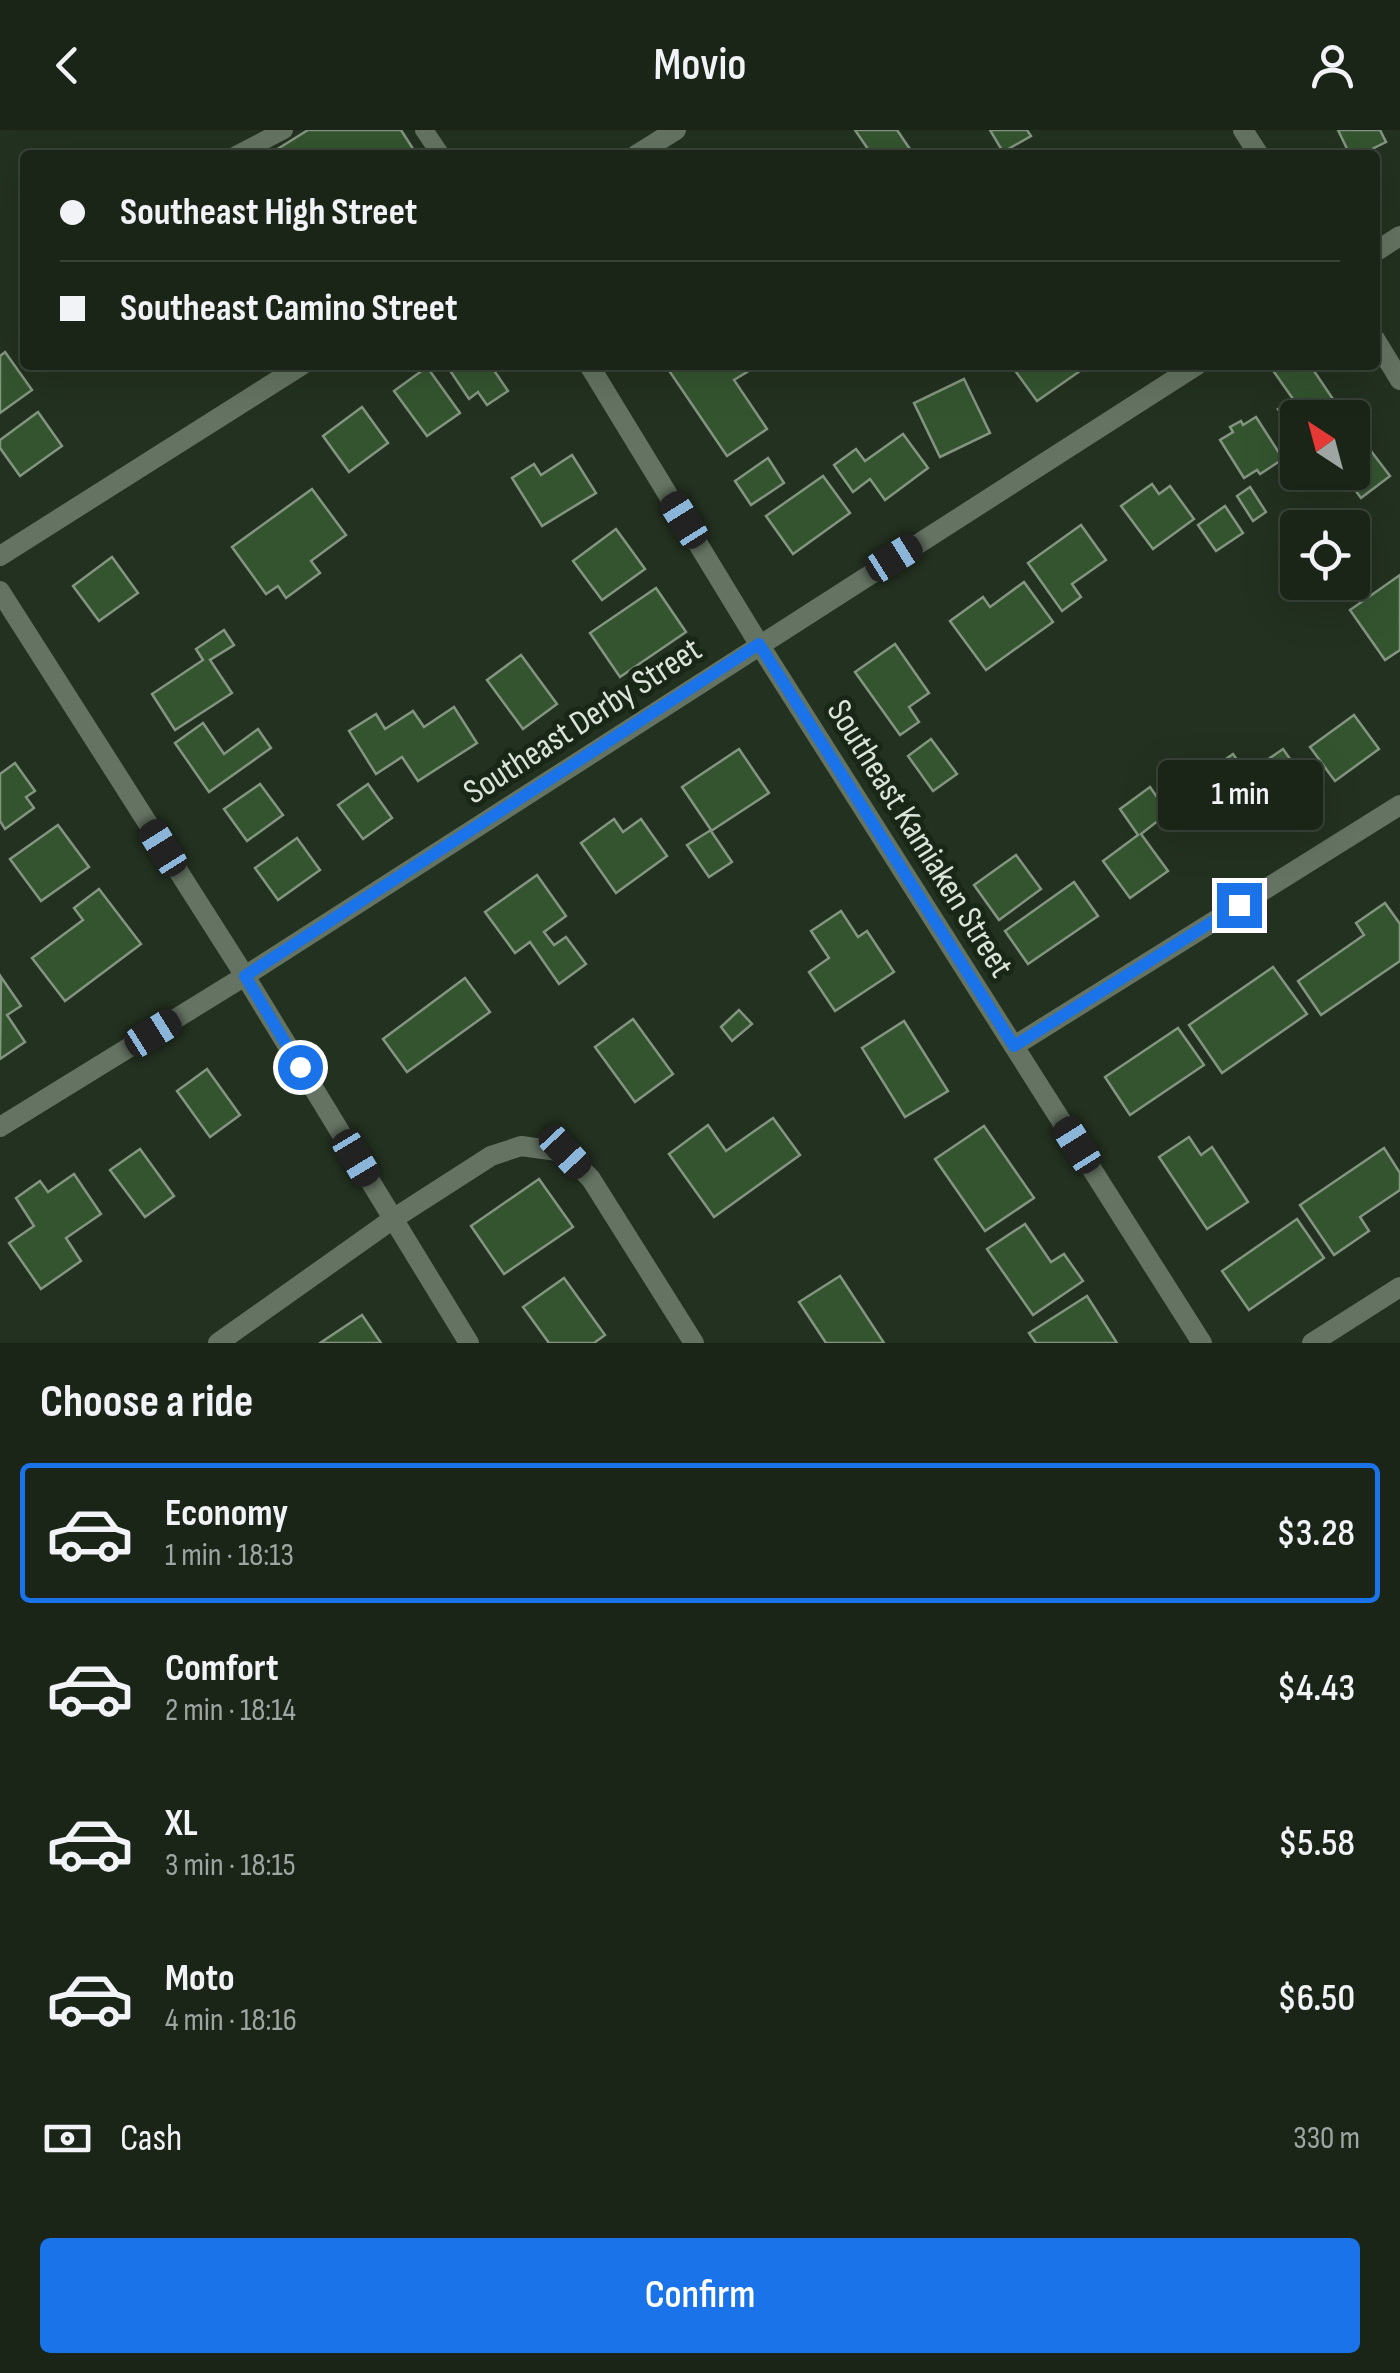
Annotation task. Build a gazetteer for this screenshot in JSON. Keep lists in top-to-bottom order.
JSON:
{
  "streets": {
    "street": ["Southeast Derby Street", "Southeast Kamiaken Street"]
  },
  "crossings": [
    ["Southeast Derby Street", "Southeast Kamiaken Street"]
  ],
  "north": "top left",
  "page": {
    "header": "Movio",
    "banner": ["Southeast High Street", "Southeast Camino Street"],
    "bubble": "1 min",
    "heading": "Choose a ride",
    "list": [
      {
        "name": "Economy",
        "note": "1 min · 18:13",
        "value": "$3.28"
      },
      {
        "name": "Comfort",
        "note": "2 min · 18:14",
        "value": "$4.43"
      },
      {
        "name": "XL",
        "note": "3 min · 18:15",
        "value": "$5.58"
      },
      {
        "name": "Moto",
        "note": "4 min · 18:16",
        "value": "$6.50"
      }
    ],
    "pay": ["Cash", "330 m"],
    "buttons": "Confirm"
  }
}
